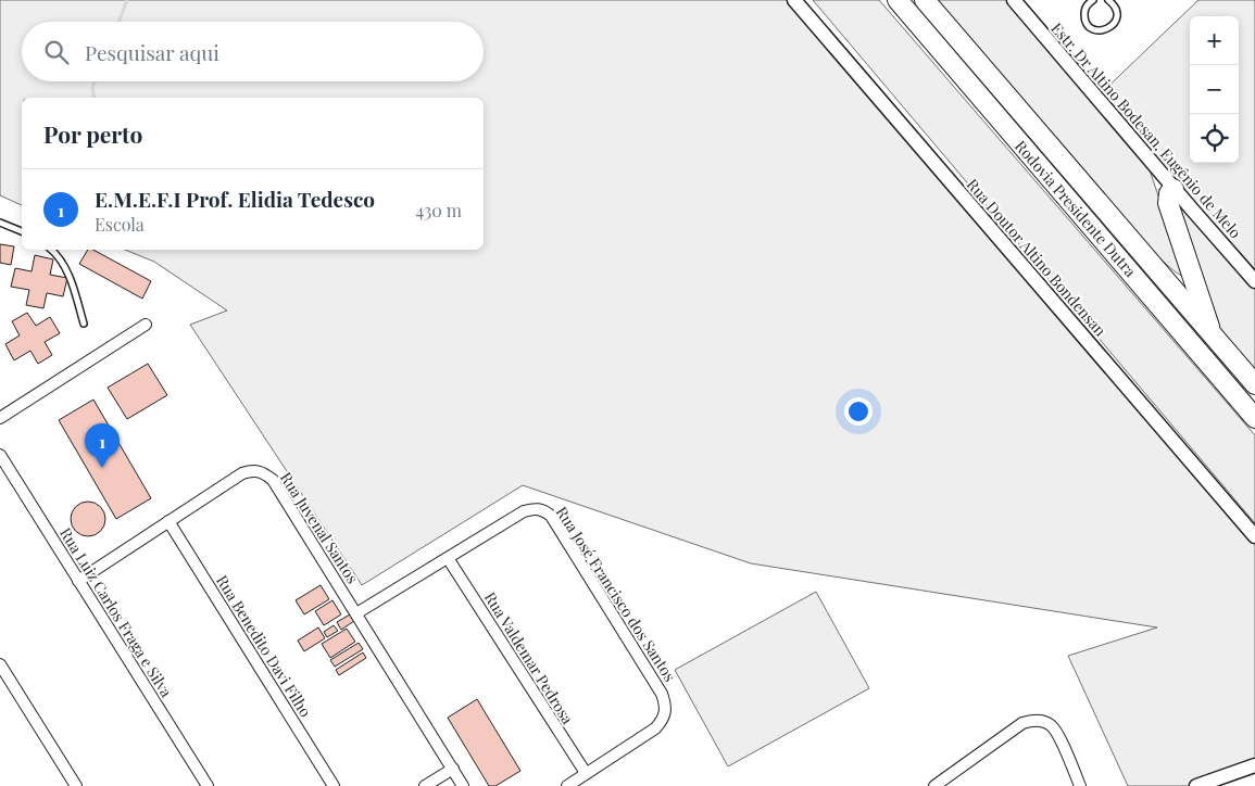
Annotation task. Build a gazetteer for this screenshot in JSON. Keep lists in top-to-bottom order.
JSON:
{
  "streets": {
    "highway": ["Rodovia Presidente Dutra"],
    "street": [
      "Estr. Dr Altino Bodesan, Eugênio de Melo",
      "Rua Doutor Altino Bondensan",
      "Rua Juvenal Santos",
      "Rua José Francisco dos Santos",
      "Rua Luiz Carlos Fraga e Silva",
      "Rua Benedito Davi Filho",
      "Rua Valdemar Pedrosa"
    ]
  },
  "crossings": [
    ["Rua Juvenal Santos", "Rua José Francisco dos Santos"],
    ["Rua Juvenal Santos", "Rua Luiz Carlos Fraga e Silva"],
    ["Rua Juvenal Santos", "Rua Benedito Davi Filho"],
    ["Rua José Francisco dos Santos", "Rua Valdemar Pedrosa"]
  ],
  "page": {
    "map_buttons": ["+", "−"],
    "search": "Pesquisar aqui",
    "heading": "Por perto",
    "list": [
      {
        "mark": "1",
        "name": "E.M.E.F.I Prof. Elidia Tedesco",
        "note": "Escola",
        "value": "430 m"
      }
    ],
    "pins": "1"
  }
}
